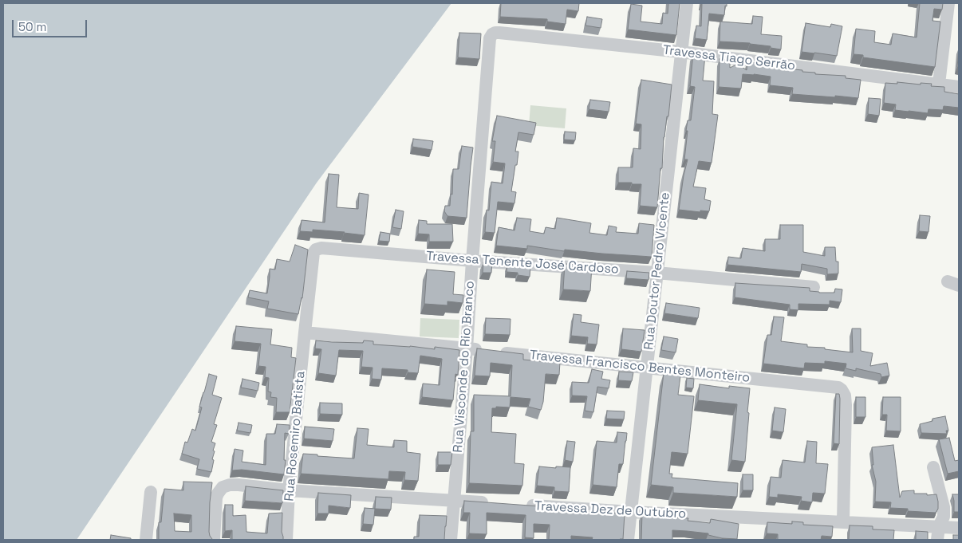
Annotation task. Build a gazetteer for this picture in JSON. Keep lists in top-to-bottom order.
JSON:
{
  "streets": {
    "street": [
      "Travessa Tiago Serrão",
      "Travessa Tenente José Cardoso",
      "Rua Doutor Pedro Vicente",
      "Rua Visconde do Rio Branco",
      "Travessa Francisco Bentes Monteiro",
      "Rua Rosemiro Batista",
      "Travessa Dez de Outubro"
    ]
  },
  "crossings": [
    ["Travessa Tiago Serrão", "Rua Doutor Pedro Vicente"],
    ["Travessa Tiago Serrão", "Rua Visconde do Rio Branco"],
    ["Travessa Tenente José Cardoso", "Rua Doutor Pedro Vicente"],
    ["Travessa Tenente José Cardoso", "Rua Visconde do Rio Branco"],
    ["Travessa Tenente José Cardoso", "Travessa Francisco Bentes Monteiro"],
    ["Travessa Tenente José Cardoso", "Rua Rosemiro Batista"],
    ["Rua Doutor Pedro Vicente", "Travessa Francisco Bentes Monteiro"],
    ["Rua Doutor Pedro Vicente", "Travessa Dez de Outubro"],
    ["Rua Visconde do Rio Branco", "Travessa Francisco Bentes Monteiro"],
    ["Travessa Francisco Bentes Monteiro", "Rua Rosemiro Batista"],
    ["Travessa Francisco Bentes Monteiro", "Travessa Dez de Outubro"]
  ],
  "scale_bar": "50 m"
}
